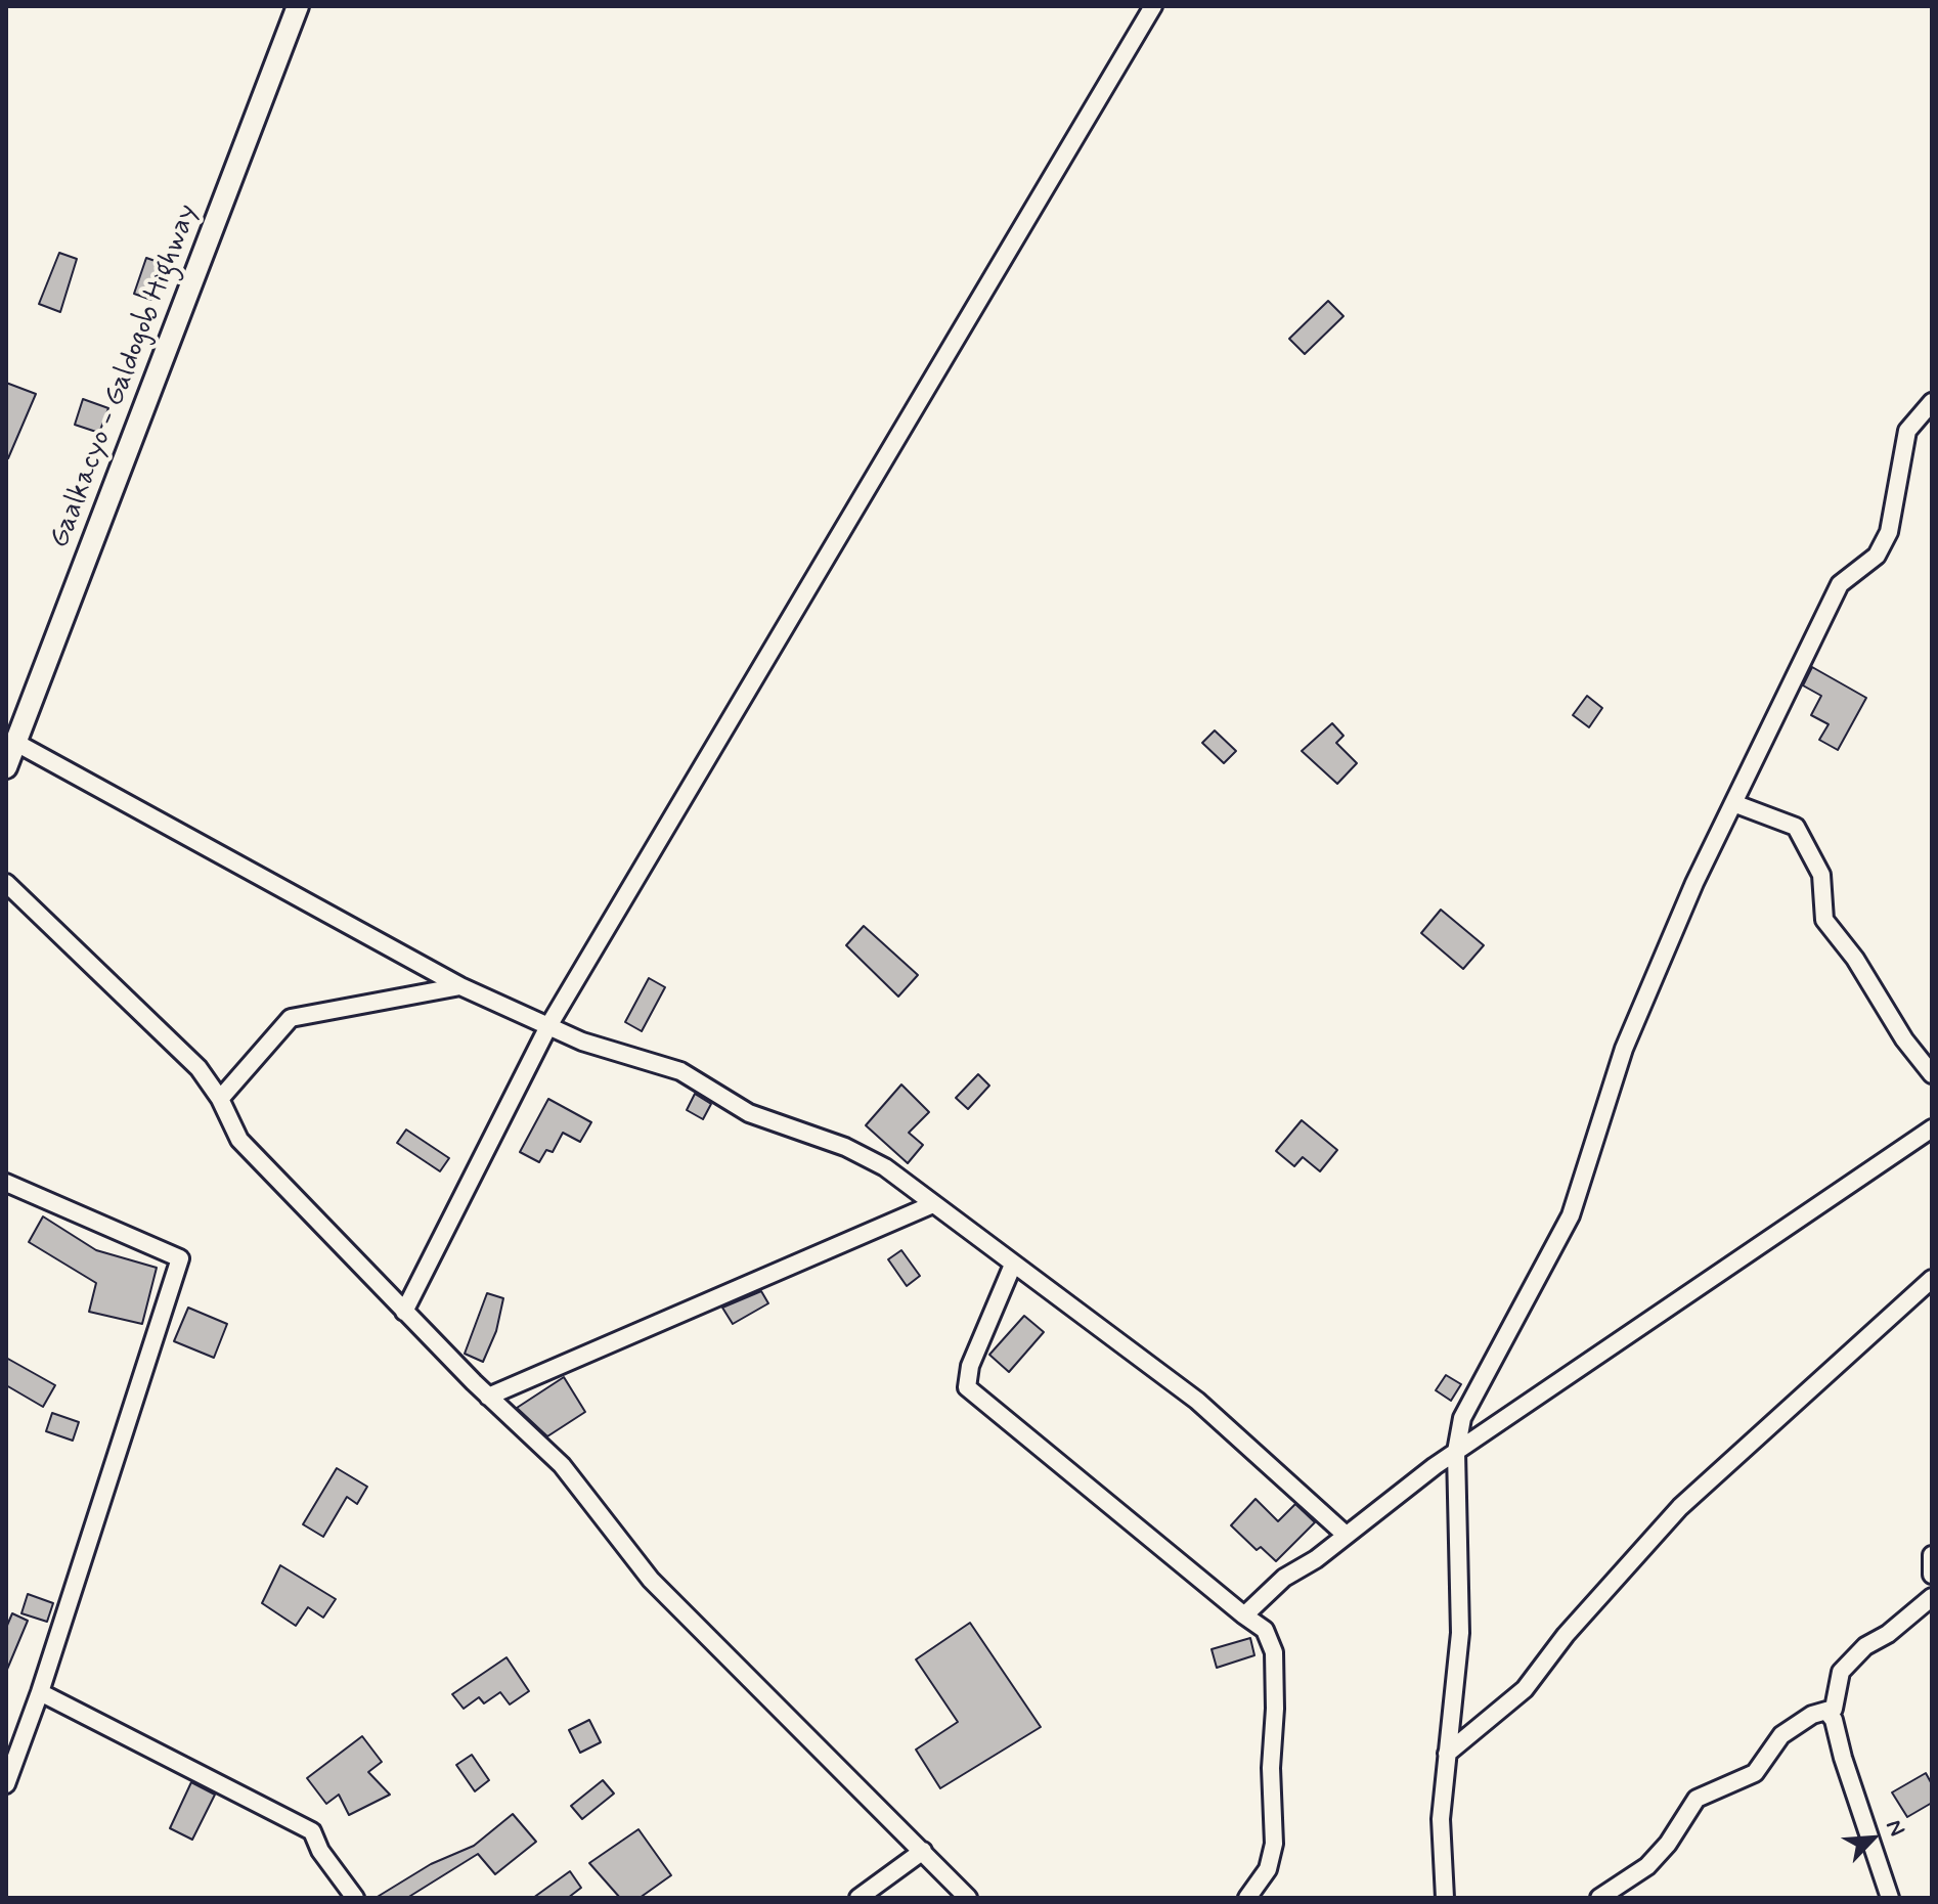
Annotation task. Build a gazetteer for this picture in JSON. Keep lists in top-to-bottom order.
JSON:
{
  "streets": {
    "street": ["Gaalkacyo - Galdogob Highway"]
  },
  "north": "top right"
}
